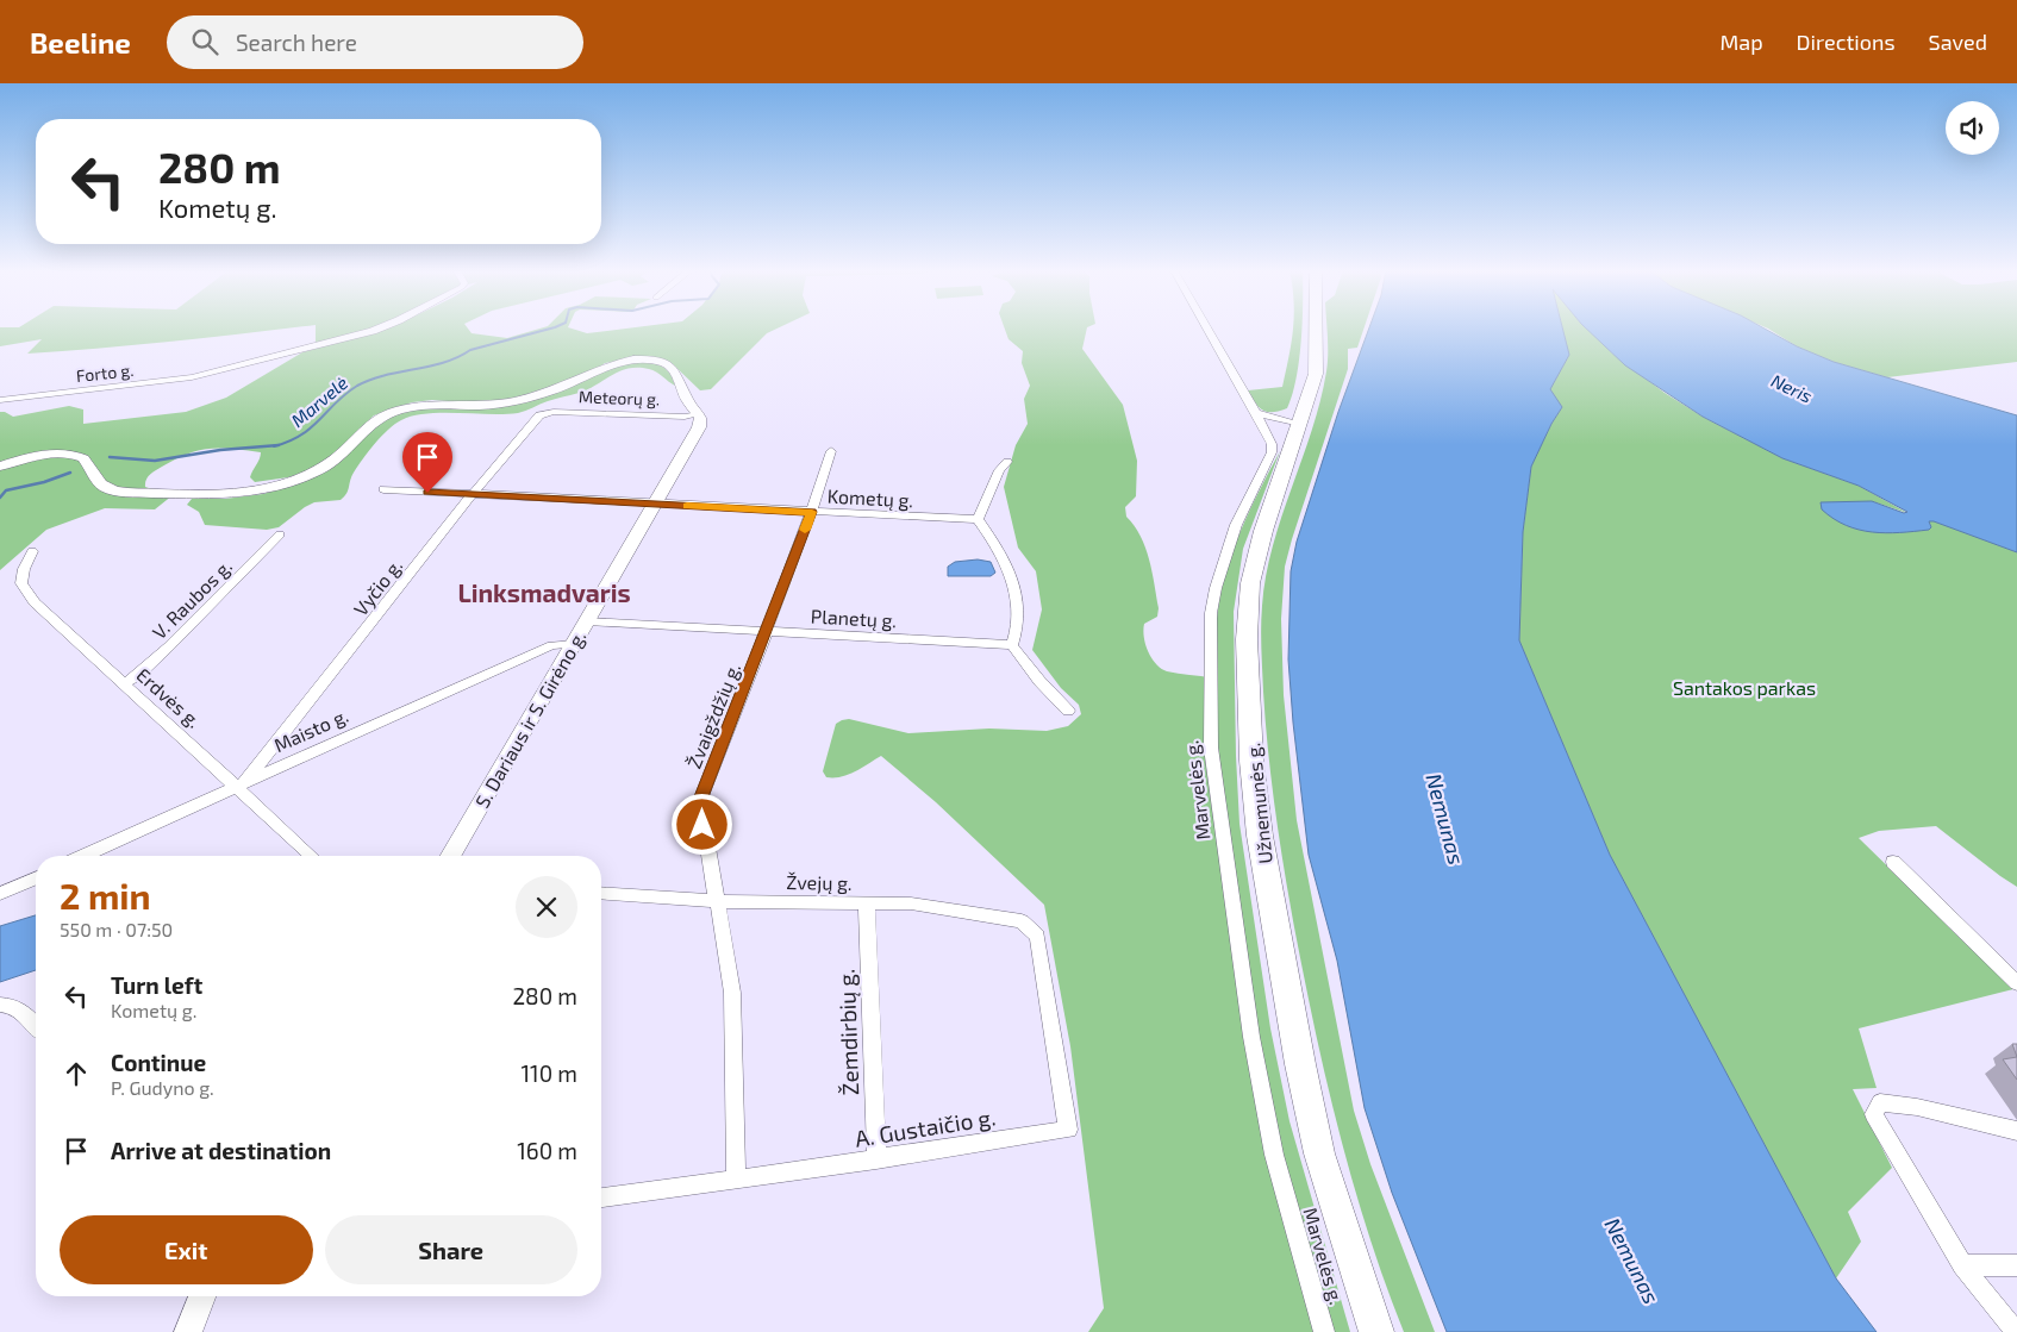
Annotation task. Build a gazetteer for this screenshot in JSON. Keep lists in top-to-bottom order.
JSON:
{
  "streets": {
    "main road": ["Užnemunės g."],
    "street": [
      "Forto g.",
      "Meteorų g.",
      "Kometų g.",
      "Vyčio g.",
      "V. Raubos g.",
      "Planetų g.",
      "Erdvės g.",
      "Žvaigždžių g.",
      "S. Dariaus ir S. Girėno g.",
      "Maisto g.",
      "Marvelės g.",
      "Žvejų g.",
      "Žemdirbių g.",
      "A. Gustaičio g."
    ]
  },
  "crossings": [
    ["Meteorų g.", "Vyčio g."],
    ["Meteorų g.", "S. Dariaus ir S. Girėno g."],
    ["Kometų g.", "Vyčio g."],
    ["Kometų g.", "Žvaigždžių g."],
    ["Kometų g.", "S. Dariaus ir S. Girėno g."],
    ["Vyčio g.", "Erdvės g."],
    ["Vyčio g.", "Maisto g."],
    ["V. Raubos g.", "Erdvės g."],
    ["Planetų g.", "Žvaigždžių g."],
    ["Planetų g.", "S. Dariaus ir S. Girėno g."],
    ["Erdvės g.", "Maisto g."],
    ["Žvaigždžių g.", "Žvejų g."],
    ["Žvaigždžių g.", "A. Gustaičio g."],
    ["S. Dariaus ir S. Girėno g.", "Maisto g."],
    ["Žvejų g.", "Žemdirbių g."],
    ["Žvejų g.", "A. Gustaičio g."],
    ["Žemdirbių g.", "A. Gustaičio g."]
  ],
  "districts": ["Linksmadvaris"],
  "water": ["Neris", "Marvelė", "Nemunas"],
  "parks": ["Santakos parkas"],
  "page": {
    "header": "Beeline",
    "search": "Search here",
    "nav": ["Map", "Directions", "Saved"],
    "turn": ["280 m", "Kometų g."],
    "heading": ["2 min", "550 m · 07:50"],
    "list": [
      {
        "name": "Turn left",
        "note": "Kometų g.",
        "value": "280 m"
      },
      {
        "name": "Continue",
        "note": "P. Gudyno g.",
        "value": "110 m"
      },
      {
        "name": "Arrive at destination",
        "value": "160 m"
      }
    ],
    "buttons": ["Exit", "Share"]
  }
}
